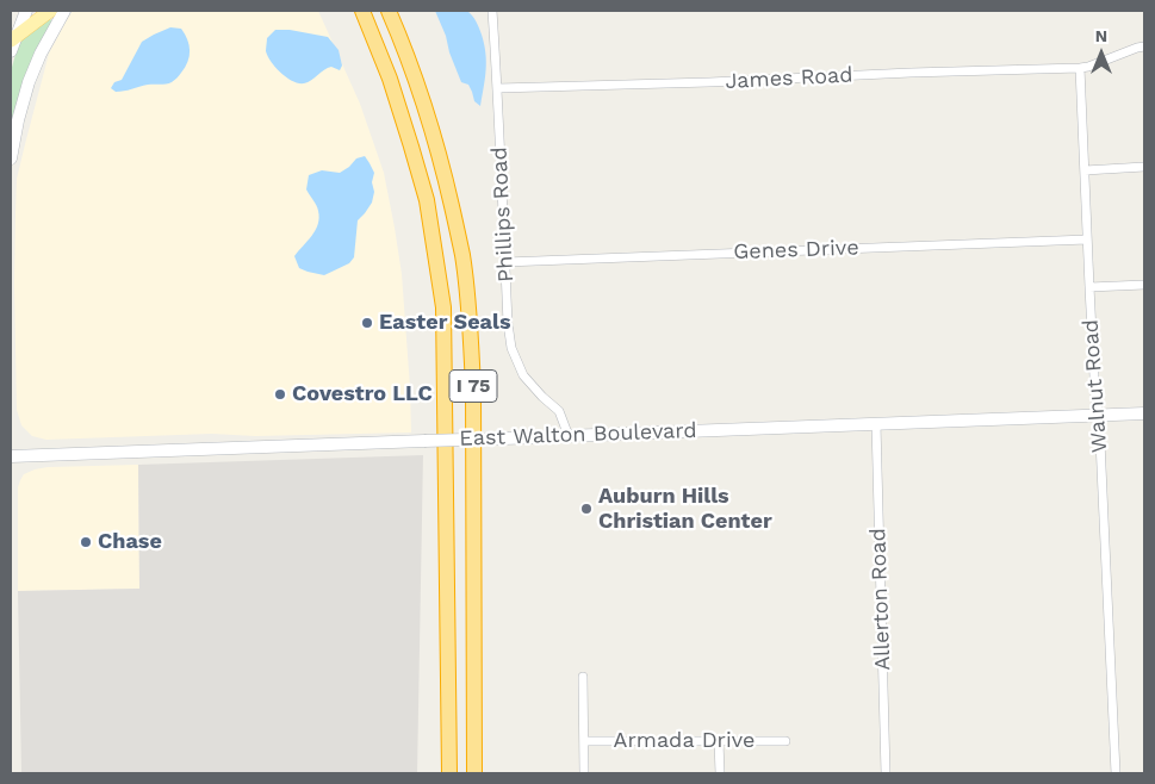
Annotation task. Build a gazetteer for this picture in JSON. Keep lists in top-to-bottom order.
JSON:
{
  "streets": {
    "highway": ["I 75"],
    "main road": ["East Walton Boulevard"],
    "street": [
      "James Road",
      "Phillips Road",
      "Genes Drive",
      "Walnut Road",
      "Allerton Road",
      "Armada Drive"
    ]
  },
  "crossings": [
    ["James Road", "Phillips Road"],
    ["James Road", "Walnut Road"],
    ["Phillips Road", "Genes Drive"],
    ["Phillips Road", "East Walton Boulevard"],
    ["Genes Drive", "Walnut Road"],
    ["Walnut Road", "East Walton Boulevard"],
    ["East Walton Boulevard", "Allerton Road"]
  ],
  "places": [
    "Easter Seals",
    "Covestro LLC",
    "Auburn Hills Christian Center",
    "Chase"
  ],
  "north": "top"
}
